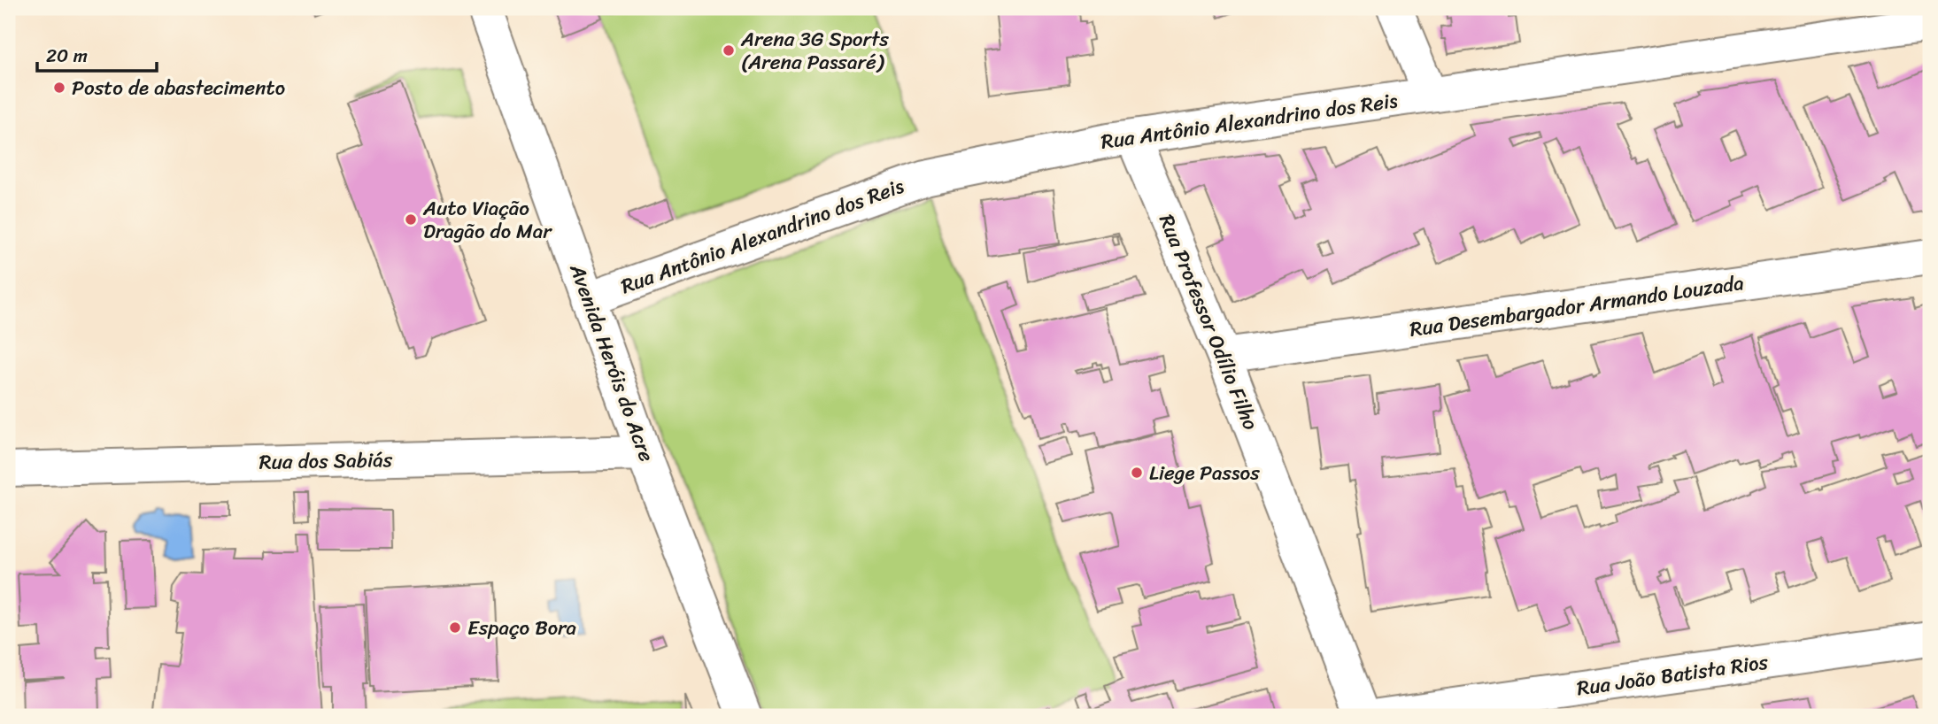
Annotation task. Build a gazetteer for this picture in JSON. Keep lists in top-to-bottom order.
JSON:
{
  "streets": {
    "street": [
      "Rua Antônio Alexandrino dos Reis",
      "Rua Desembargador Armando Louzada",
      "Rua Professor Odílio Filho",
      "Avenida Heróis do Acre",
      "Rua dos Sabiás",
      "Rua João Batista Rios"
    ]
  },
  "crossings": [
    ["Rua Antônio Alexandrino dos Reis", "Rua Professor Odílio Filho"],
    ["Rua Antônio Alexandrino dos Reis", "Avenida Heróis do Acre"],
    ["Rua Desembargador Armando Louzada", "Rua Professor Odílio Filho"],
    ["Avenida Heróis do Acre", "Rua dos Sabiás"]
  ],
  "places": [
    "Arena 3G Sports (Arena Passaré)",
    "Posto de abastecimento",
    "Auto Viação Dragão do Mar",
    "Liege Passos",
    "Espaço Bora"
  ],
  "scale_bar": "20 m"
}
